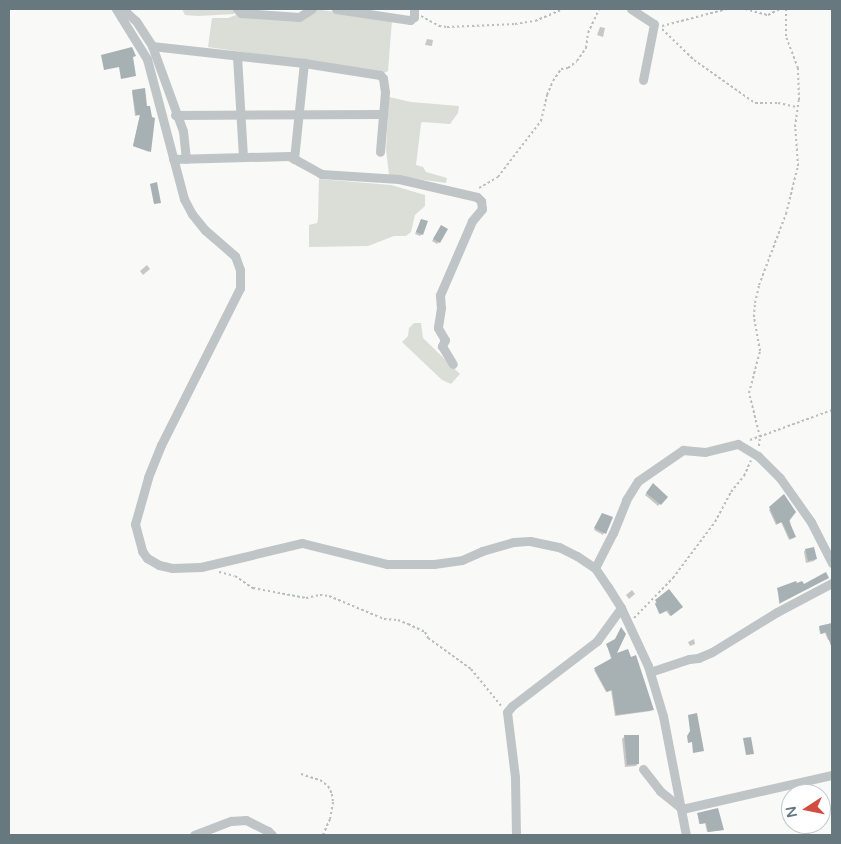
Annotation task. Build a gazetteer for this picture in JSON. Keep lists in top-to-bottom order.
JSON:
{
  "north": "left"
}
